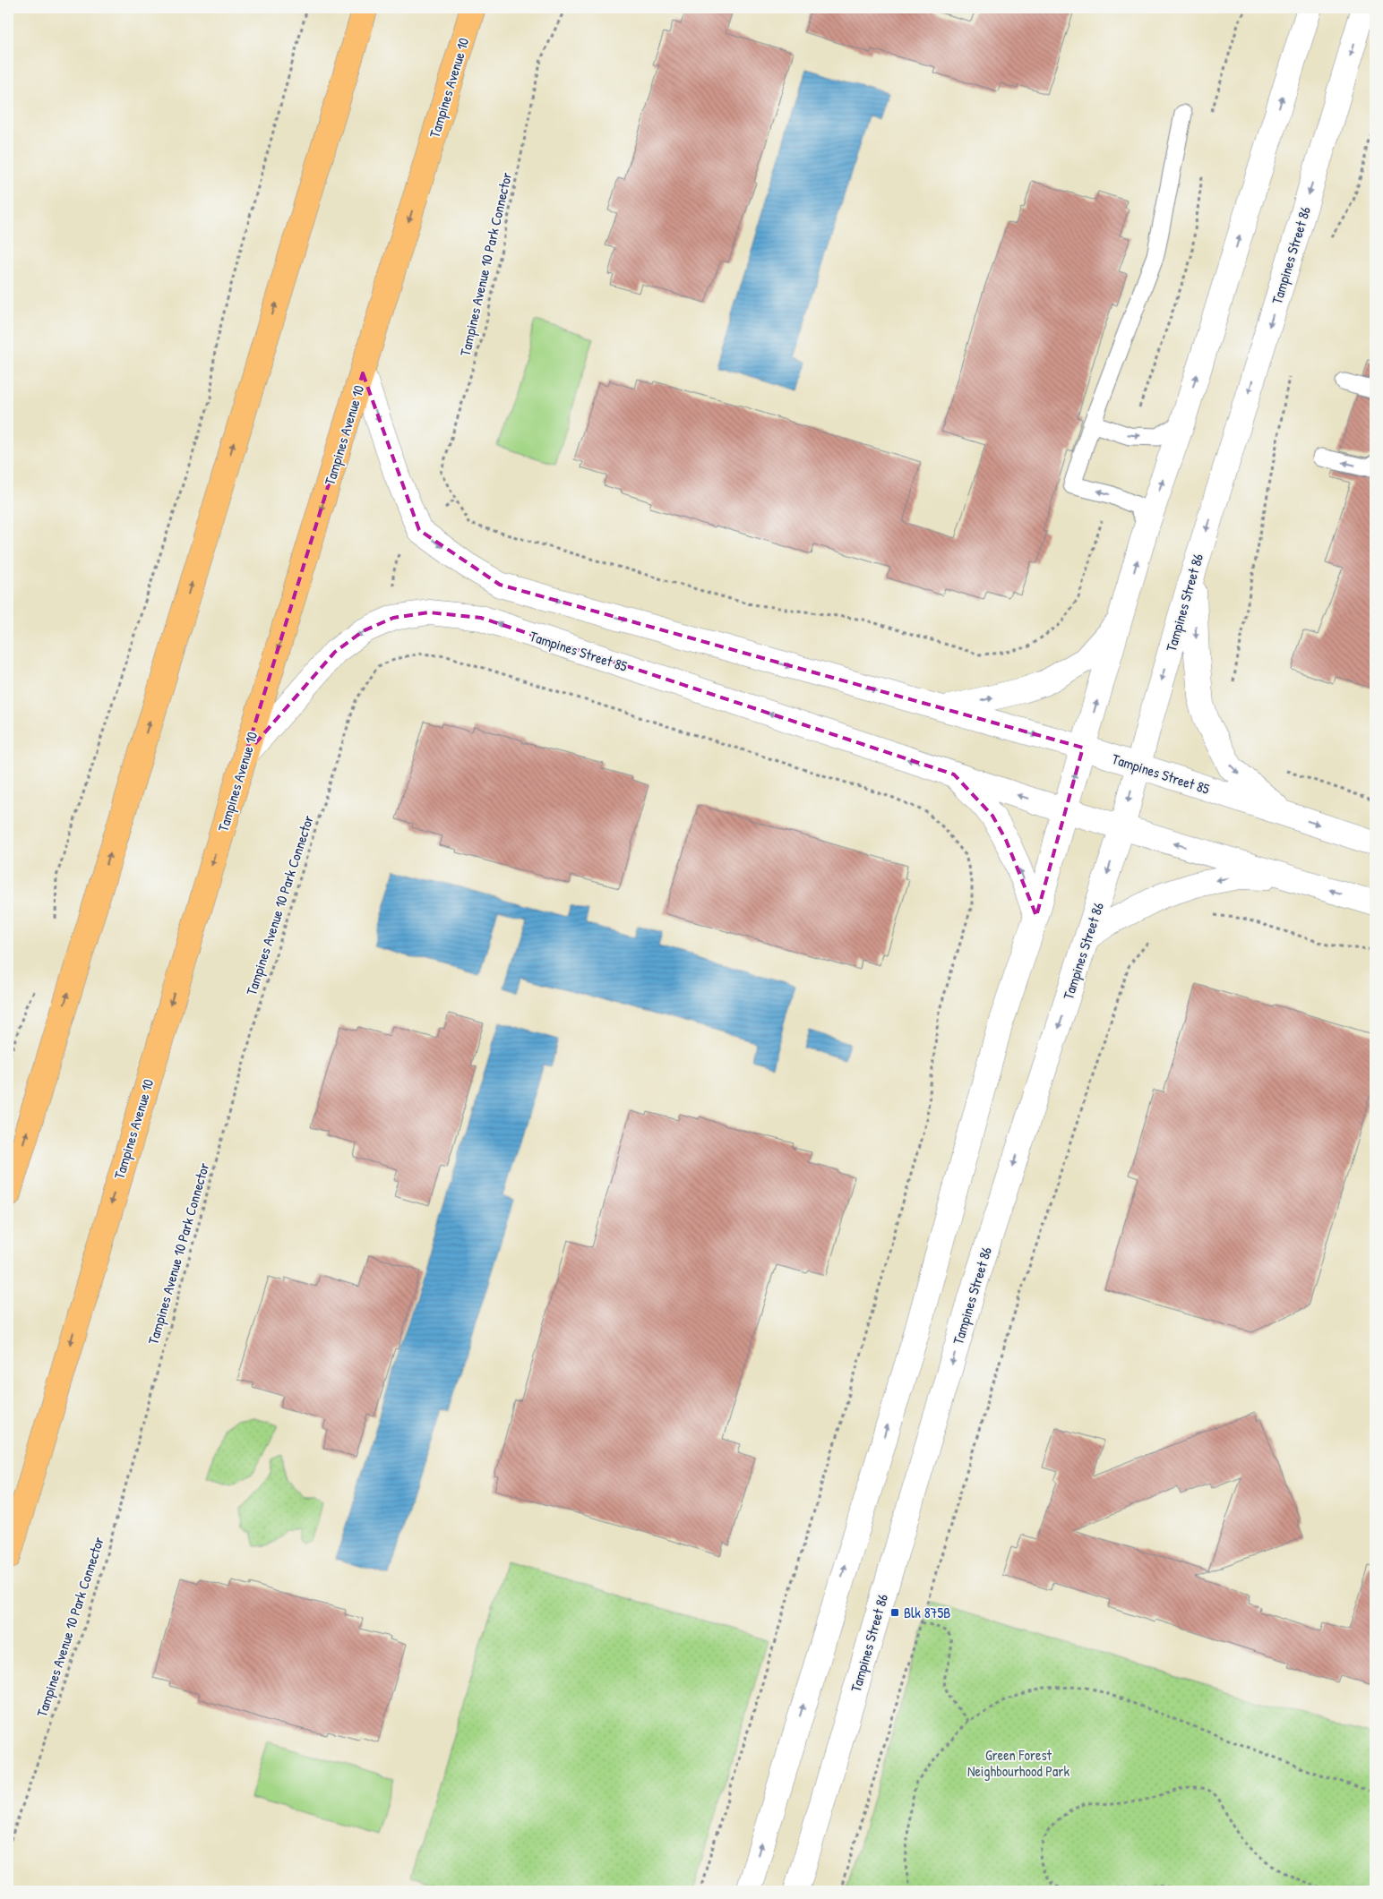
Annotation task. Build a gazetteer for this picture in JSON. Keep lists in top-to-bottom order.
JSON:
{
  "streets": {
    "main road": ["Tampines Avenue 10"],
    "street": ["Tampines Street 86", "Tampines Street 85"],
    "path": ["Tampines Avenue 10 Park Connector"]
  },
  "crossings": [
    ["Tampines Avenue 10", "Tampines Street 85"],
    ["Tampines Street 86", "Tampines Street 85"]
  ],
  "parks": ["Green Forest Neighbourhood Park"],
  "places": {
    "transit": ["Blk 875B"]
  }
}
